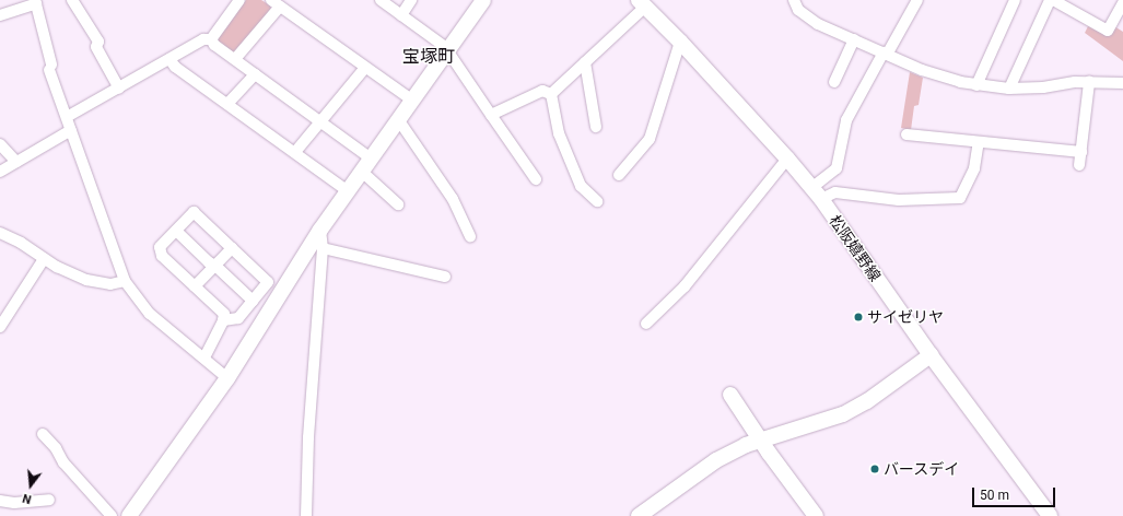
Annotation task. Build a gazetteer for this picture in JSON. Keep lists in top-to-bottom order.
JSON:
{
  "streets": {
    "street": ["松阪嬉野線"]
  },
  "districts": ["宝塚町"],
  "places": ["サイゼリヤ", "バースデイ"],
  "scale_bar": "50 m",
  "north": "bottom"
}
